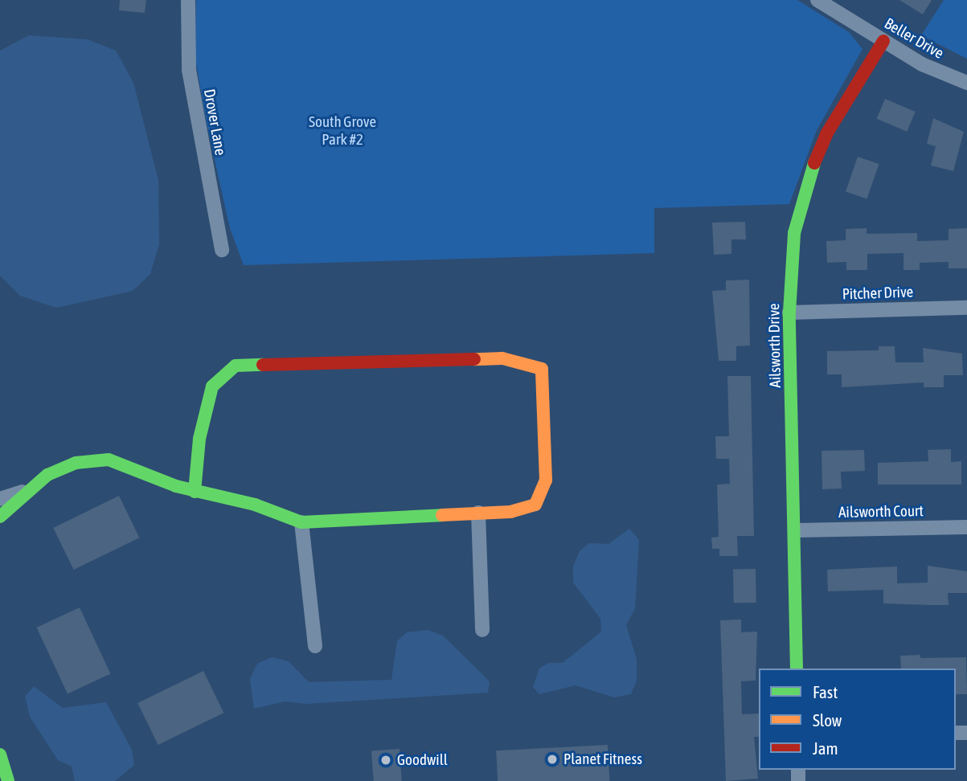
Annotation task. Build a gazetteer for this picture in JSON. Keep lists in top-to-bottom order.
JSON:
{
  "streets": {
    "street": [
      "Beller Drive",
      "Drover Lane",
      "Pitcher Drive",
      "Ailsworth Drive",
      "Ailsworth Court"
    ]
  },
  "crossings": [
    ["Beller Drive", "Ailsworth Drive"],
    ["Pitcher Drive", "Ailsworth Drive"],
    ["Ailsworth Drive", "Ailsworth Court"]
  ],
  "parks": ["South Grove Park #2"],
  "places": ["Planet Fitness", "Goodwill"],
  "legend": ["Fast", "Slow", "Jam"]
}
